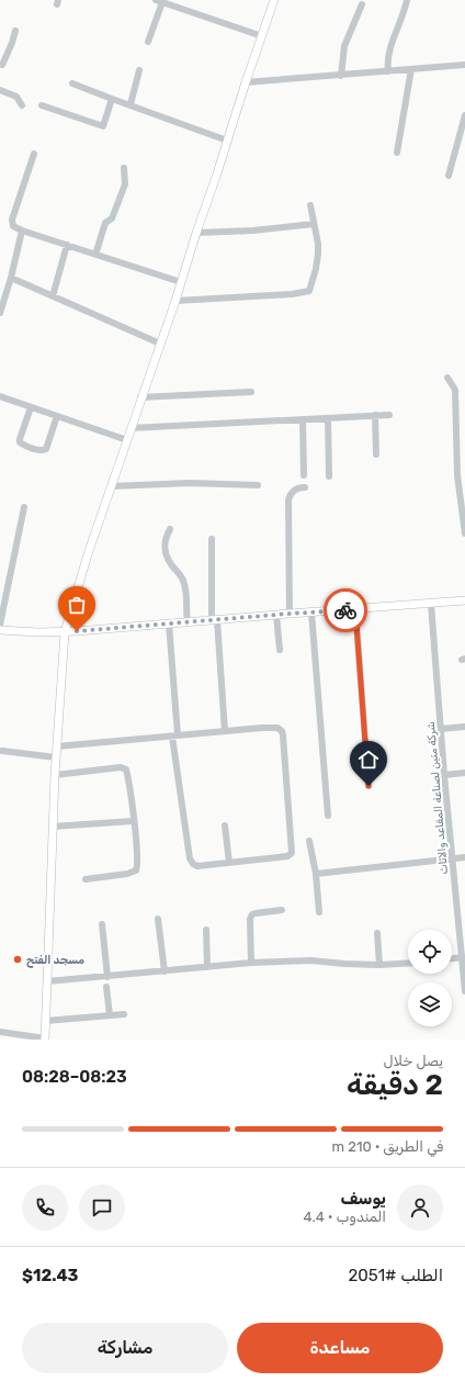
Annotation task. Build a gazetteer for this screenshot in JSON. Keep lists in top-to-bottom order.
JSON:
{
  "streets": {
    "street": ["شركة متين لصناعة المقاعد والاثاث"]
  },
  "places": ["مسجد الفتح"],
  "page": {
    "heading": ["2 دقيقة", "يصل خلال", "08:23–08:28"],
    "panel": [
      "يوسف",
      "المندوب · 4.4",
      "الطلب #2051",
      "$12.43"
    ],
    "bar": "في الطريق · 210 m",
    "buttons": ["مساعدة", "مشاركة"]
  }
}
